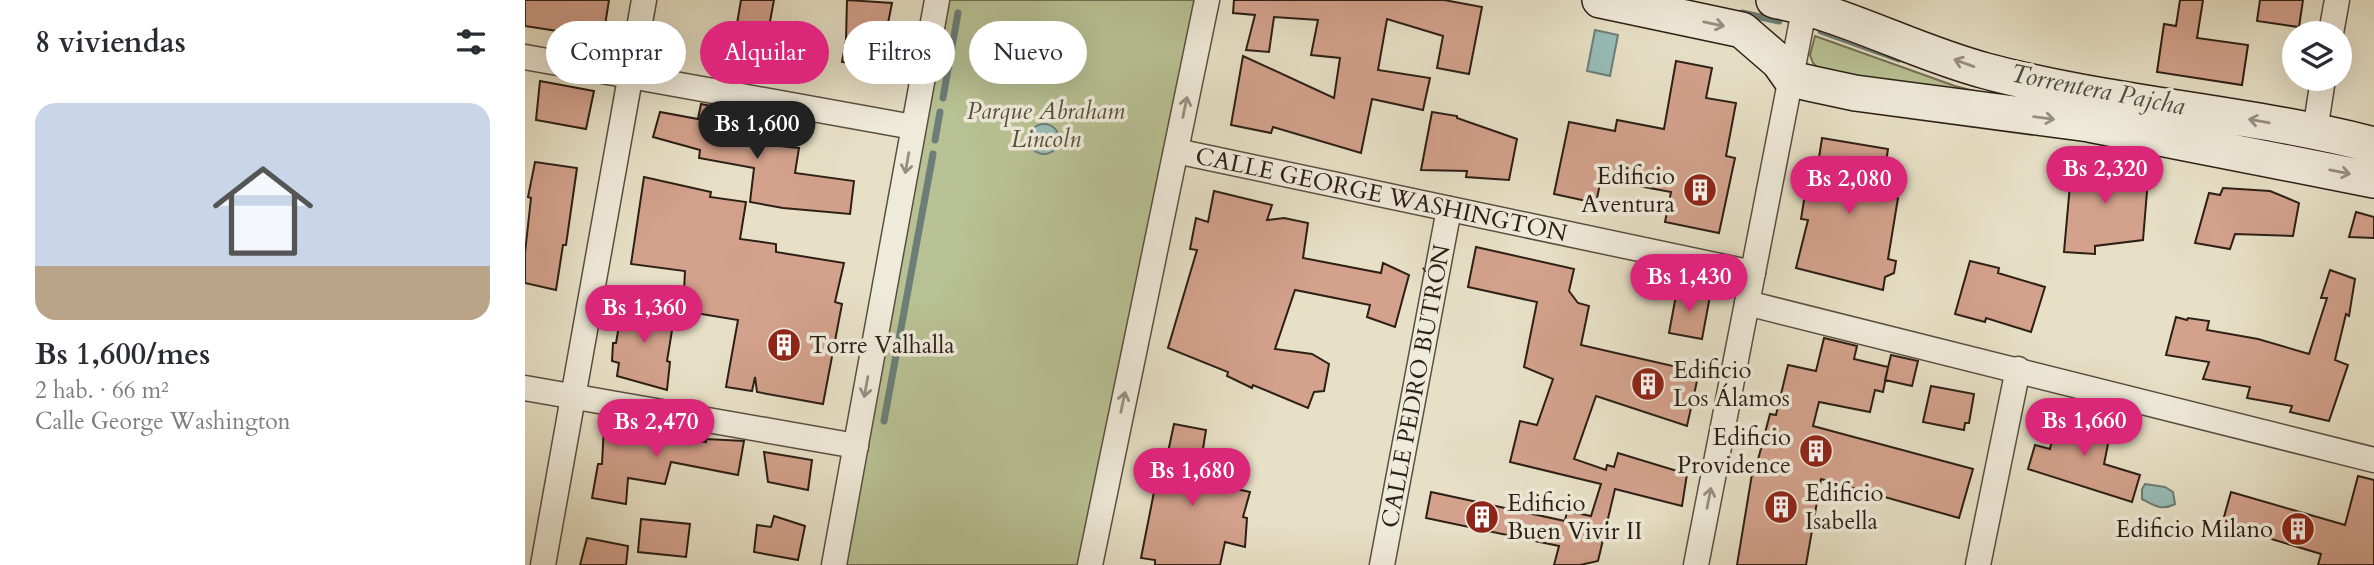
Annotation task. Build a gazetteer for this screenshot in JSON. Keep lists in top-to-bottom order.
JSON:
{
  "streets": {
    "street": ["CALLE GEORGE WASHINGTON", "CALLE PEDRO BUTRÓN"]
  },
  "crossings": [
    ["CALLE GEORGE WASHINGTON", "CALLE PEDRO BUTRÓN"]
  ],
  "water": ["Torrentera Pajcha"],
  "parks": ["Parque Abraham Lincoln"],
  "places": {
    "building": [
      "Edificio Aventura",
      "Torre Valhalla",
      "Edificio Los Álamos",
      "Edificio Providence",
      "Edificio Isabella",
      "Edificio Buen Vivir II",
      "Edificio Milano"
    ]
  },
  "page": {
    "heading": "8 viviendas",
    "chip": [
      "Comprar",
      "Alquilar",
      "Filtros",
      "Nuevo"
    ],
    "list": [
      {
        "name": "Bs 1,600/mes",
        "note": "2 hab. · 66 m² · Calle George Washington"
      }
    ],
    "price": [
      "Bs 1,600",
      "Bs 2,320",
      "Bs 2,080",
      "Bs 1,430",
      "Bs 1,360",
      "Bs 1,660",
      "Bs 2,470",
      "Bs 1,680"
    ]
  }
}
